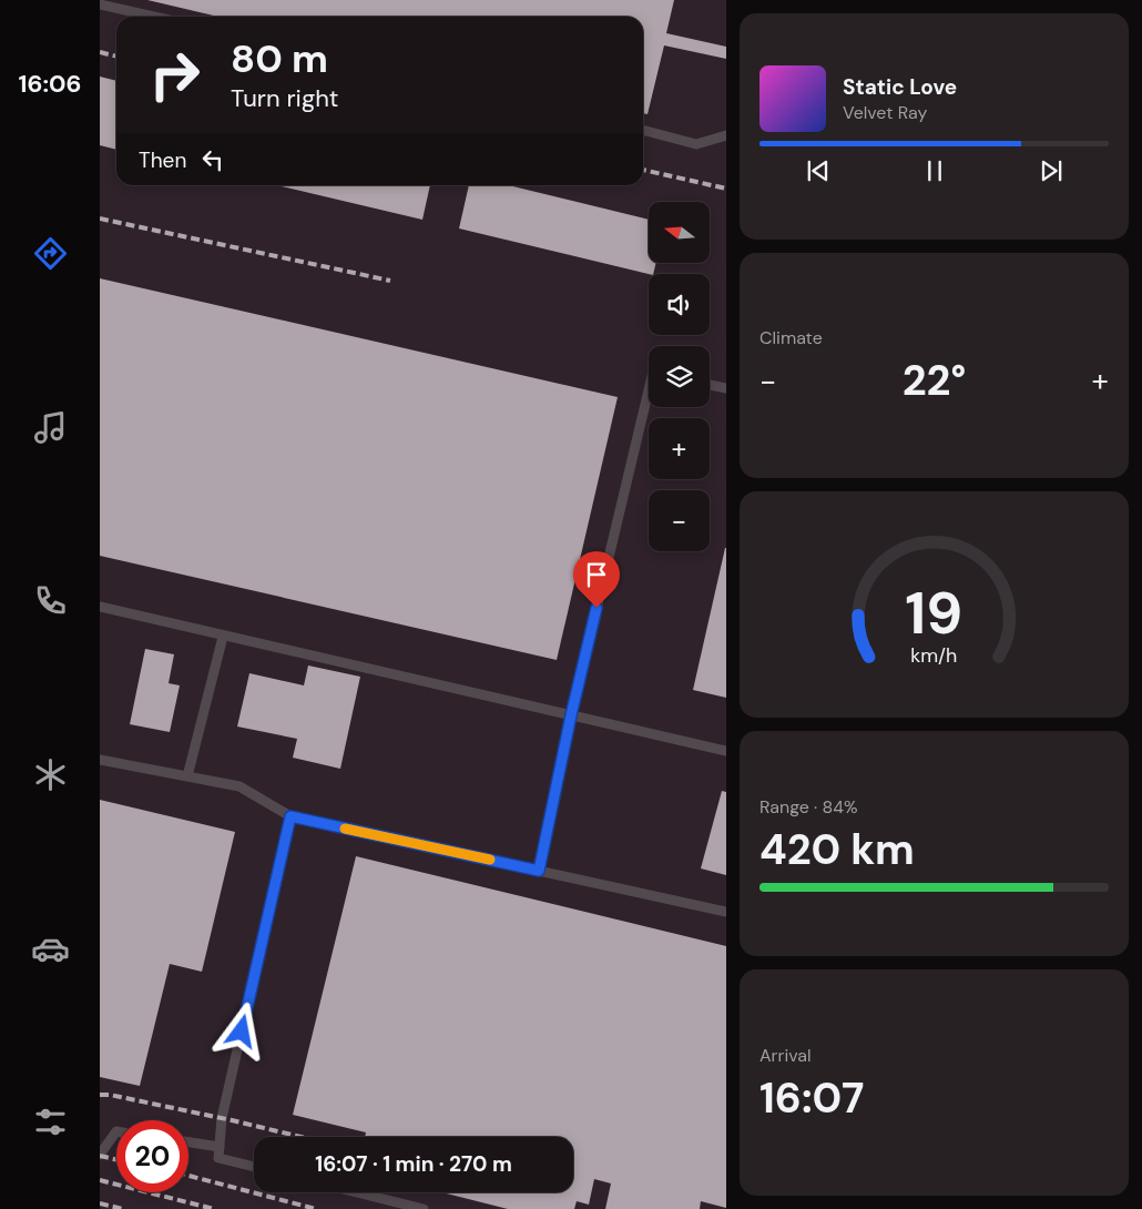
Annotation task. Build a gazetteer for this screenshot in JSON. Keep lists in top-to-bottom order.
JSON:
{
  "north": "left",
  "page": {
    "tabs": "16:06",
    "turn": ["80 m", "Turn right"],
    "song": ["Static Love", "Velvet Ray"],
    "then": "Then",
    "map_buttons": ["+", "−"],
    "tile": [
      "Climate",
      ["Range · 84%", "420 km"],
      ["Arrival", "16:07"]
    ],
    "heat": ["−", "22°", "+"],
    "limit": "20",
    "trip": "16:07 · 1 min · 270 m",
    "gauge": ["19", "km/h"]
  }
}
